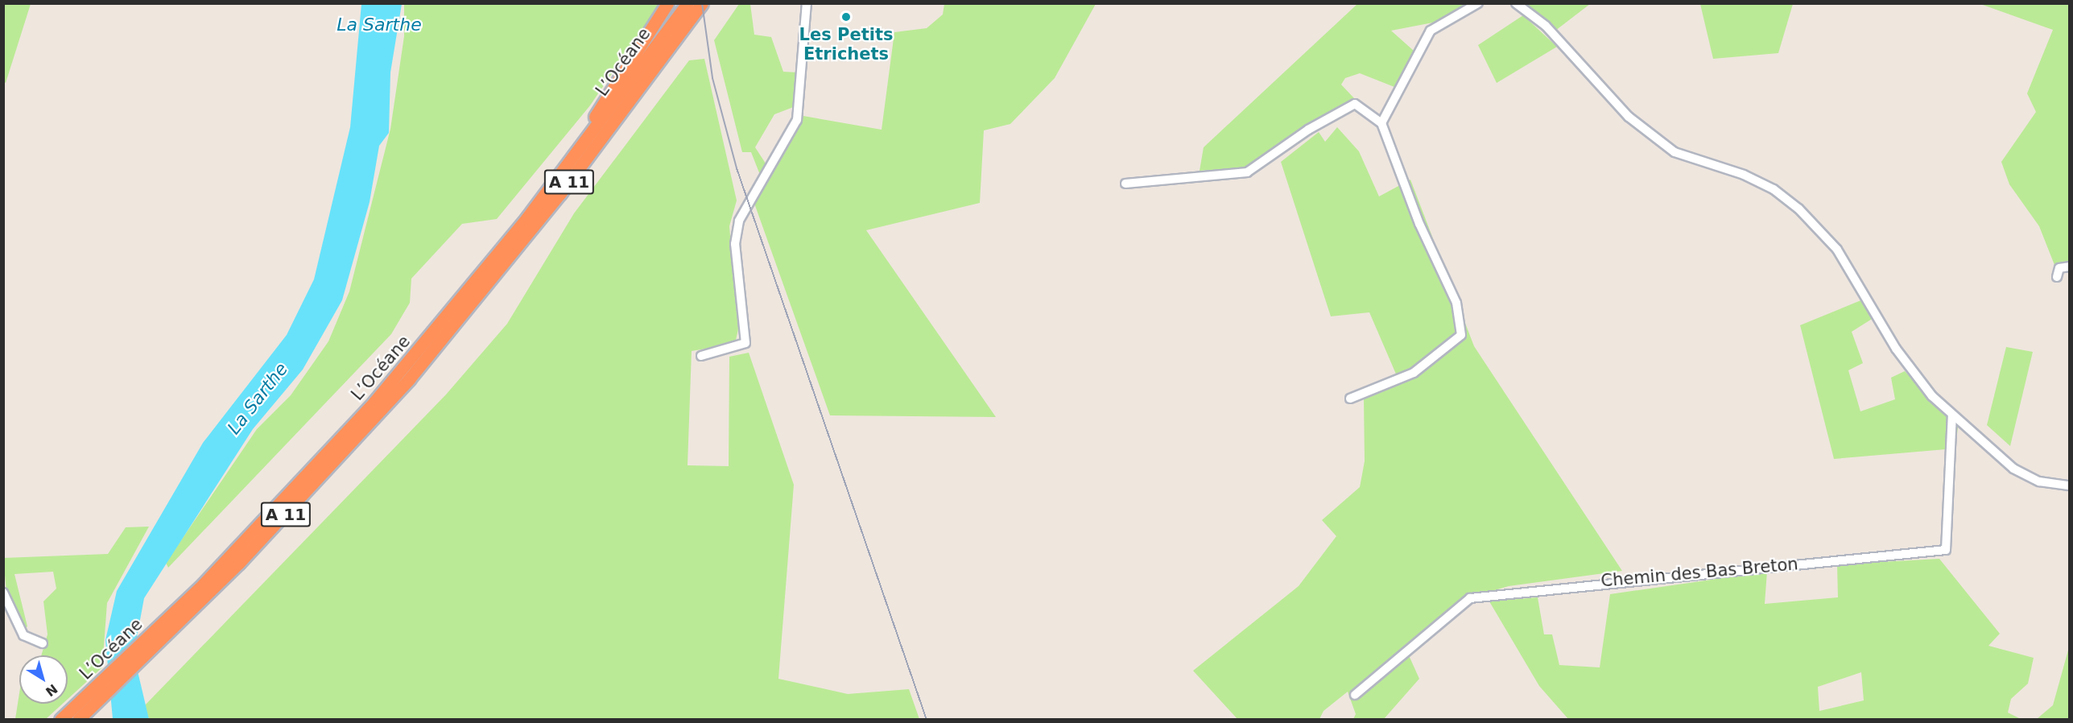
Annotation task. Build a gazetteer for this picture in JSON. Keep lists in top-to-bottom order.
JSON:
{
  "streets": {
    "highway": ["L’Océane", "A 11"],
    "street": ["Chemin des Bas Breton"]
  },
  "water": ["La Sarthe"],
  "places": ["Les Petits Etrichets"],
  "north": "bottom right"
}
